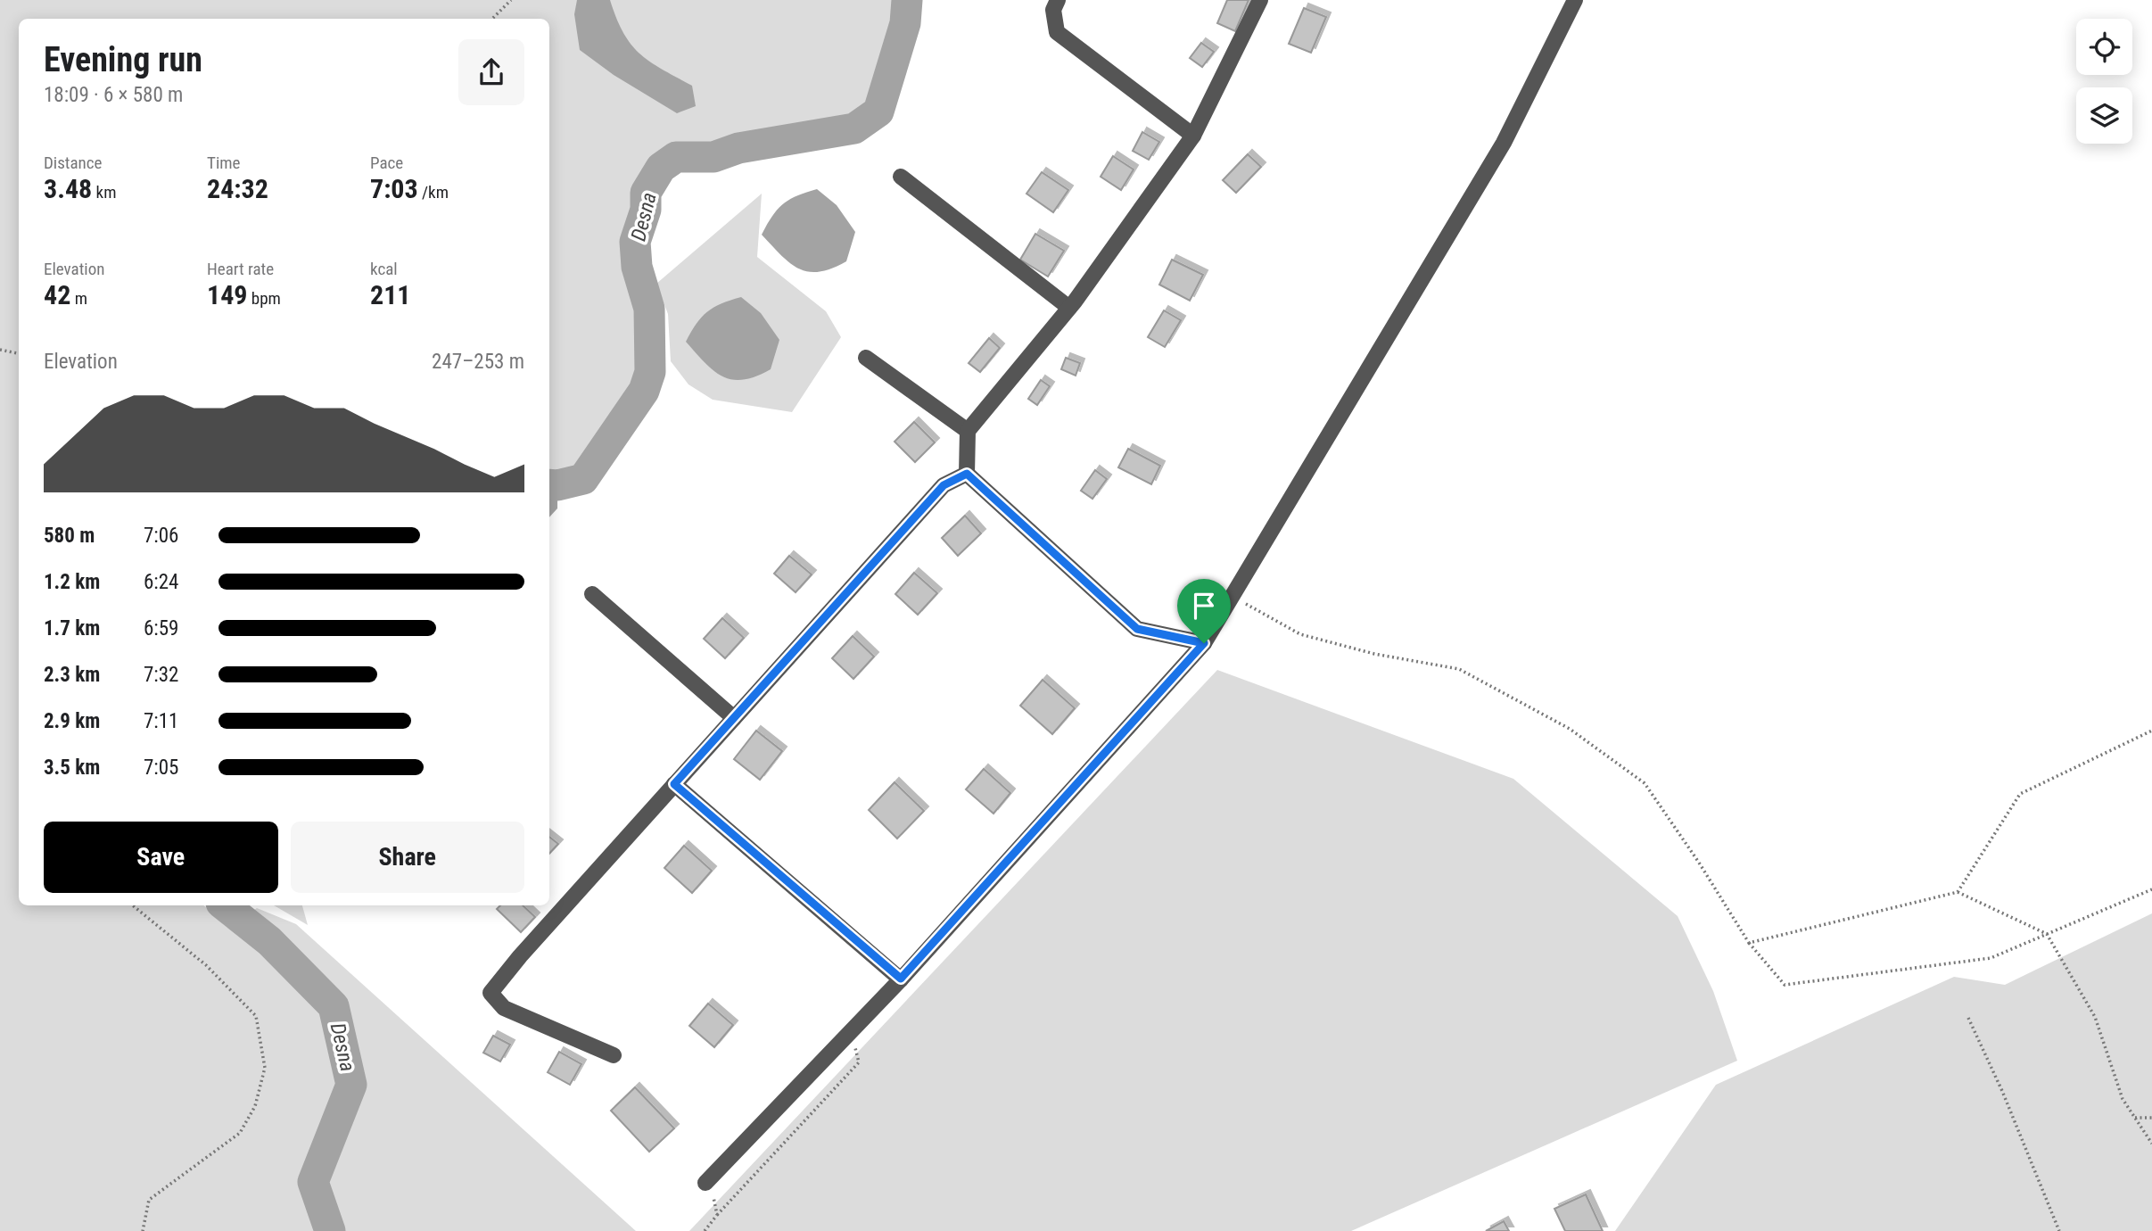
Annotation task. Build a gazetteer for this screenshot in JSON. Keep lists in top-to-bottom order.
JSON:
{
  "water": ["Desna"],
  "page": {
    "heading": ["Evening run", "18:09 · 6 × 580 m"],
    "stats": [
      ["Distance", "3.48 km"],
      ["Time", "24:32"],
      ["Pace", "7:03 /km"],
      ["Elevation", "42 m"],
      ["Heart rate", "149 bpm"],
      ["kcal", "211"]
    ],
    "chart": ["Elevation", "247–253 m"],
    "list": [
      {
        "name": "580 m",
        "note": "7:06"
      },
      {
        "name": "1.2 km",
        "note": "6:24"
      },
      {
        "name": "1.7 km",
        "note": "6:59"
      },
      {
        "name": "2.3 km",
        "note": "7:32"
      },
      {
        "name": "2.9 km",
        "note": "7:11"
      },
      {
        "name": "3.5 km",
        "note": "7:05"
      }
    ],
    "buttons": ["Save", "Share"]
  }
}
